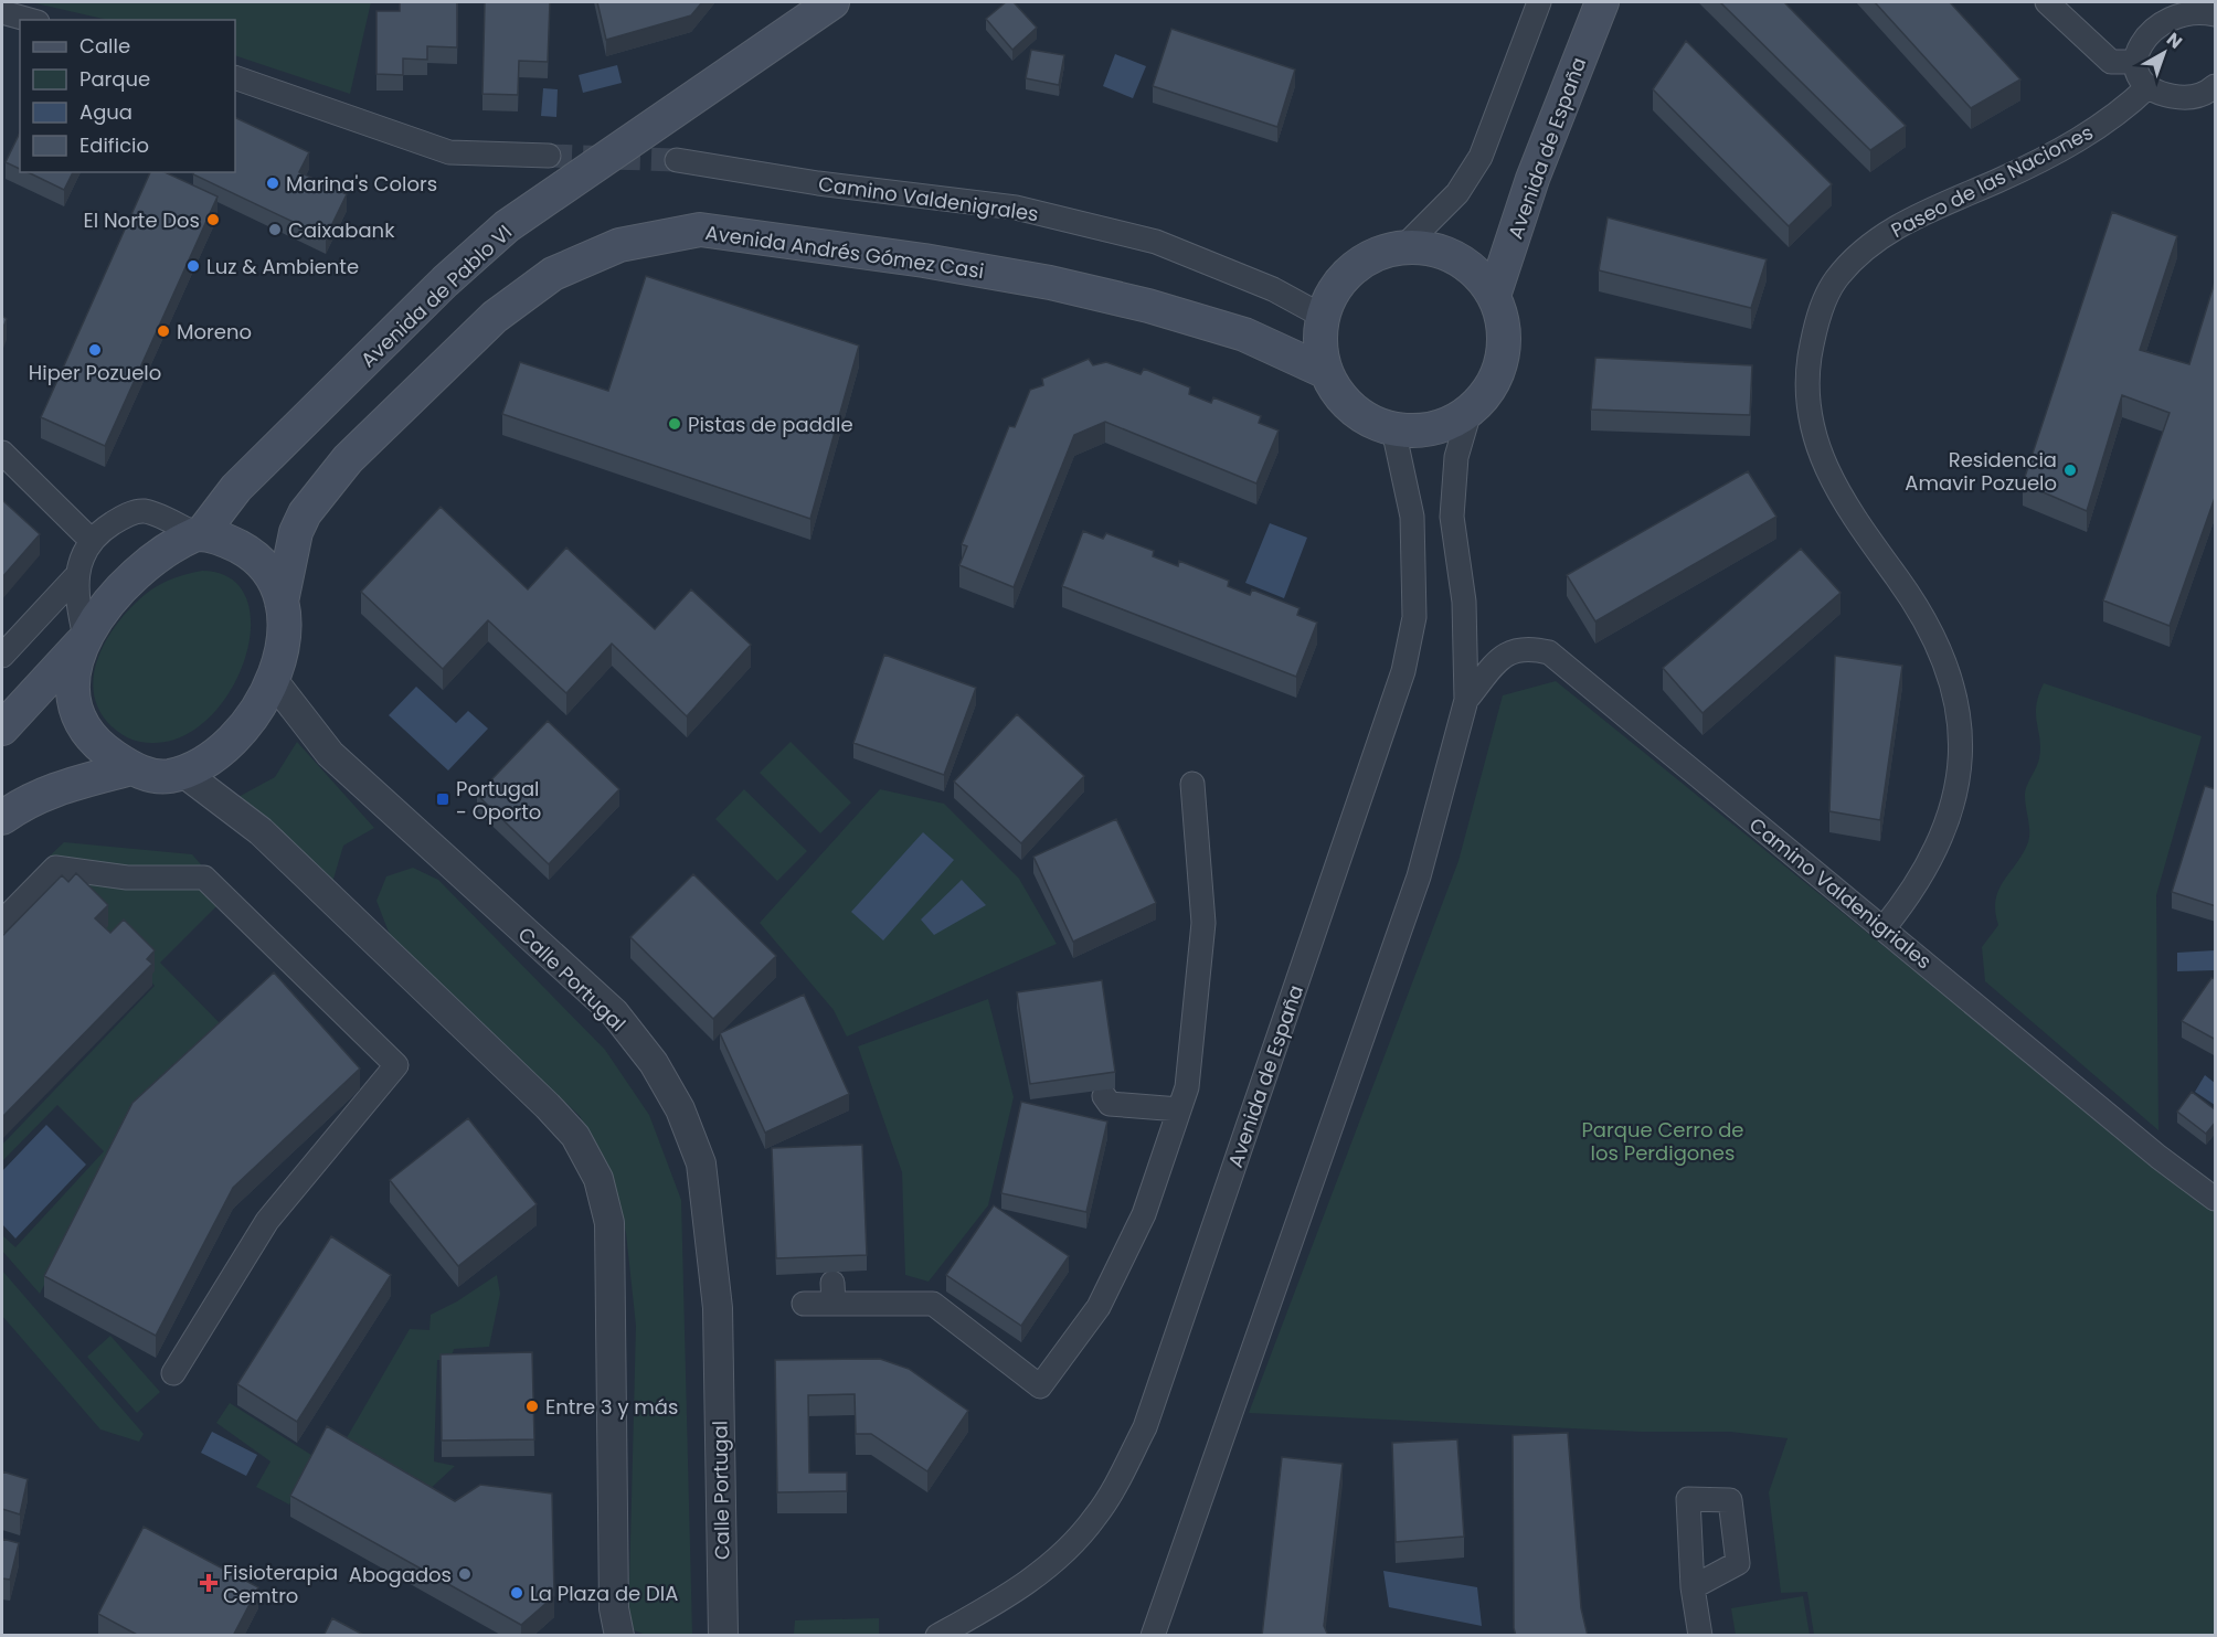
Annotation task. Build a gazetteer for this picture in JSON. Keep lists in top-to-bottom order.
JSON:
{
  "streets": {
    "main road": ["Avenida de España", "Avenida Andrés Gómez Casi", "Avenida de Pablo VI"],
    "street": [
      "Paseo de las Naciones",
      "Camino Valdenigrales",
      "Camino Valdenigriales",
      "Calle Portugal"
    ]
  },
  "crossings": [
    ["Avenida de España", "Camino Valdenigrales"],
    ["Avenida de España", "Avenida Andrés Gómez Casi"],
    ["Paseo de las Naciones", "Camino Valdenigriales"],
    ["Camino Valdenigrales", "Avenida Andrés Gómez Casi"],
    ["Avenida Andrés Gómez Casi", "Avenida de Pablo VI"],
    ["Avenida Andrés Gómez Casi", "Calle Portugal"],
    ["Avenida de Pablo VI", "Calle Portugal"]
  ],
  "parks": ["Parque Cerro de los Perdigones"],
  "places": {
    "other": [
      "Marina's Colors",
      "El Norte Dos",
      "Caixabank",
      "Luz & Ambiente",
      "Moreno",
      "Hiper Pozuelo",
      "Pistas de paddle",
      "Residencia Amavir Pozuelo",
      "Entre 3 y más",
      "Abogados",
      "La Plaza de DIA"
    ],
    "transit": ["Portugal - Oporto"],
    "health": ["Fisioterapia Cemtro"]
  },
  "legend": [
    "Calle",
    "Parque",
    "Agua",
    "Edificio"
  ],
  "north": "top right"
}
